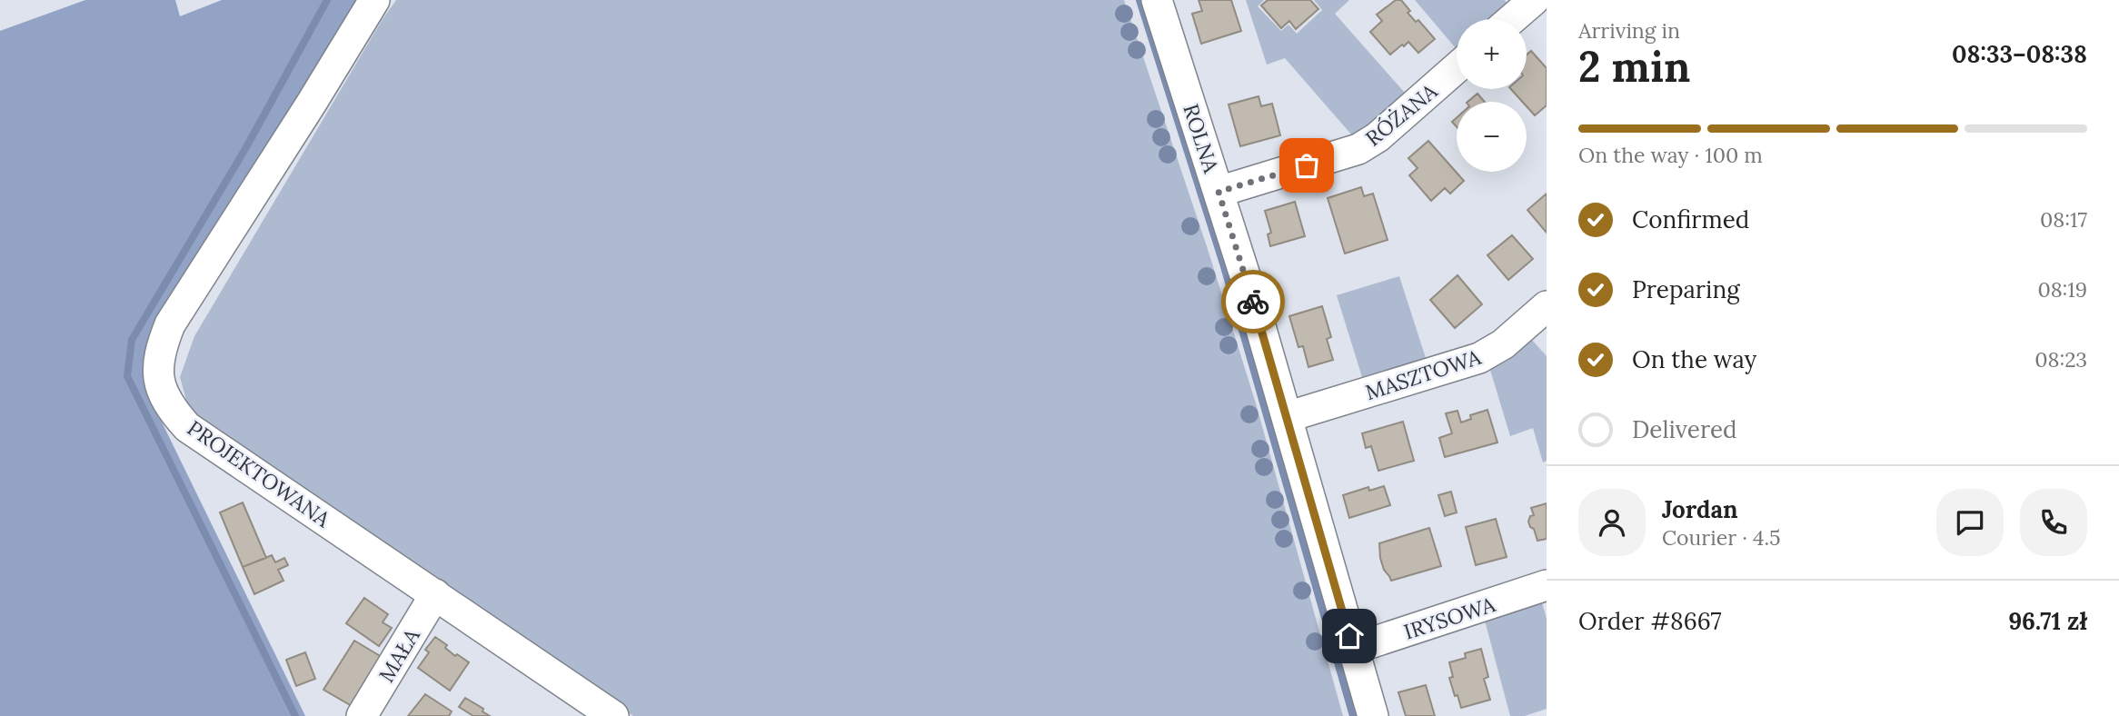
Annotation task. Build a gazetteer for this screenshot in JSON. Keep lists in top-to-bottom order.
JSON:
{
  "streets": {
    "street": [
      "RÓŻANA",
      "ROLNA",
      "MASZTOWA",
      "PROJEKTOWANA",
      "IRYSOWA",
      "MAŁA"
    ]
  },
  "crossings": [
    ["RÓŻANA", "ROLNA"],
    ["ROLNA", "MASZTOWA"],
    ["ROLNA", "IRYSOWA"],
    ["PROJEKTOWANA", "MAŁA"]
  ],
  "page": {
    "heading": ["2 min", "Arriving in", "08:33–08:38"],
    "panel": [
      "Jordan",
      "Courier · 4.5",
      "Order #8667",
      "96.71 zł"
    ],
    "map_buttons": ["+", "−"],
    "bar": "On the way · 100 m",
    "list": [
      ["Confirmed", "08:17"],
      ["Preparing", "08:19"],
      ["On the way", "08:23"],
      "Delivered"
    ]
  }
}
